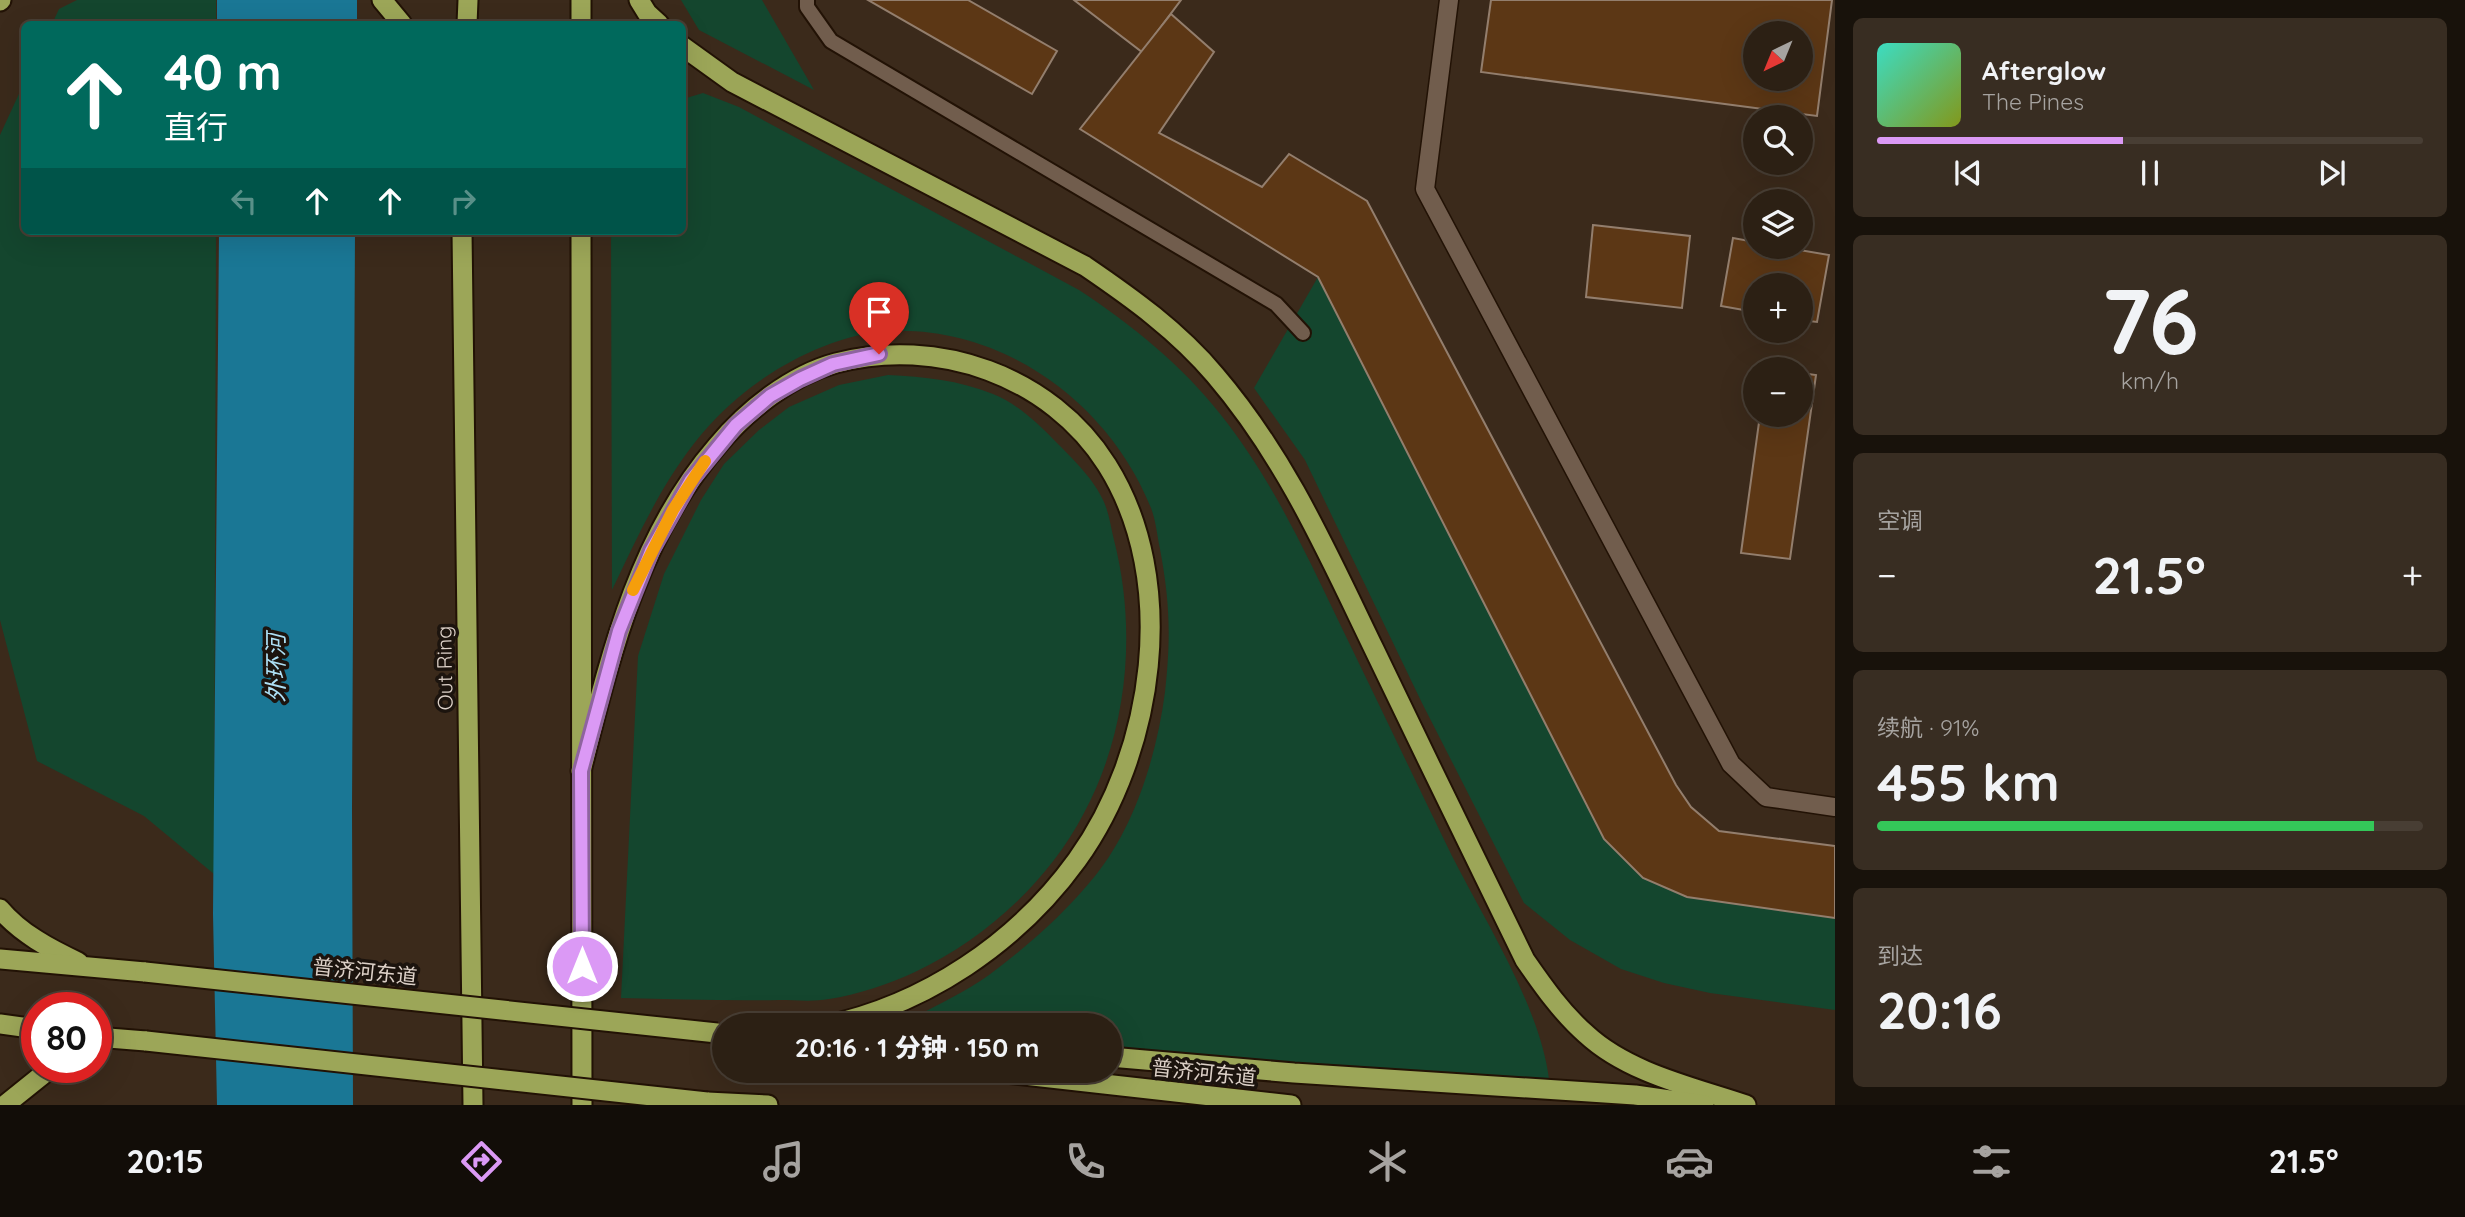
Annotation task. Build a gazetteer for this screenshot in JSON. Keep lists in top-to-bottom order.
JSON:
{
  "streets": {
    "highway": ["Out Ring", "普济河东道"]
  },
  "water": ["外环河"],
  "north": "bottom left",
  "page": {
    "map_buttons": ["+", "−"],
    "turn": ["40 m", "直行"],
    "song": ["Afterglow", "The Pines"],
    "tile": [
      ["76", "km/h"],
      "空调",
      ["续航 · 91%", "455 km"],
      ["到达", "20:16"]
    ],
    "heat": ["−", "21.5°", "+"],
    "limit": "80",
    "trip": "20:16 · 1 分钟 · 150 m",
    "tabs": ["20:15", "21.5°"]
  }
}
